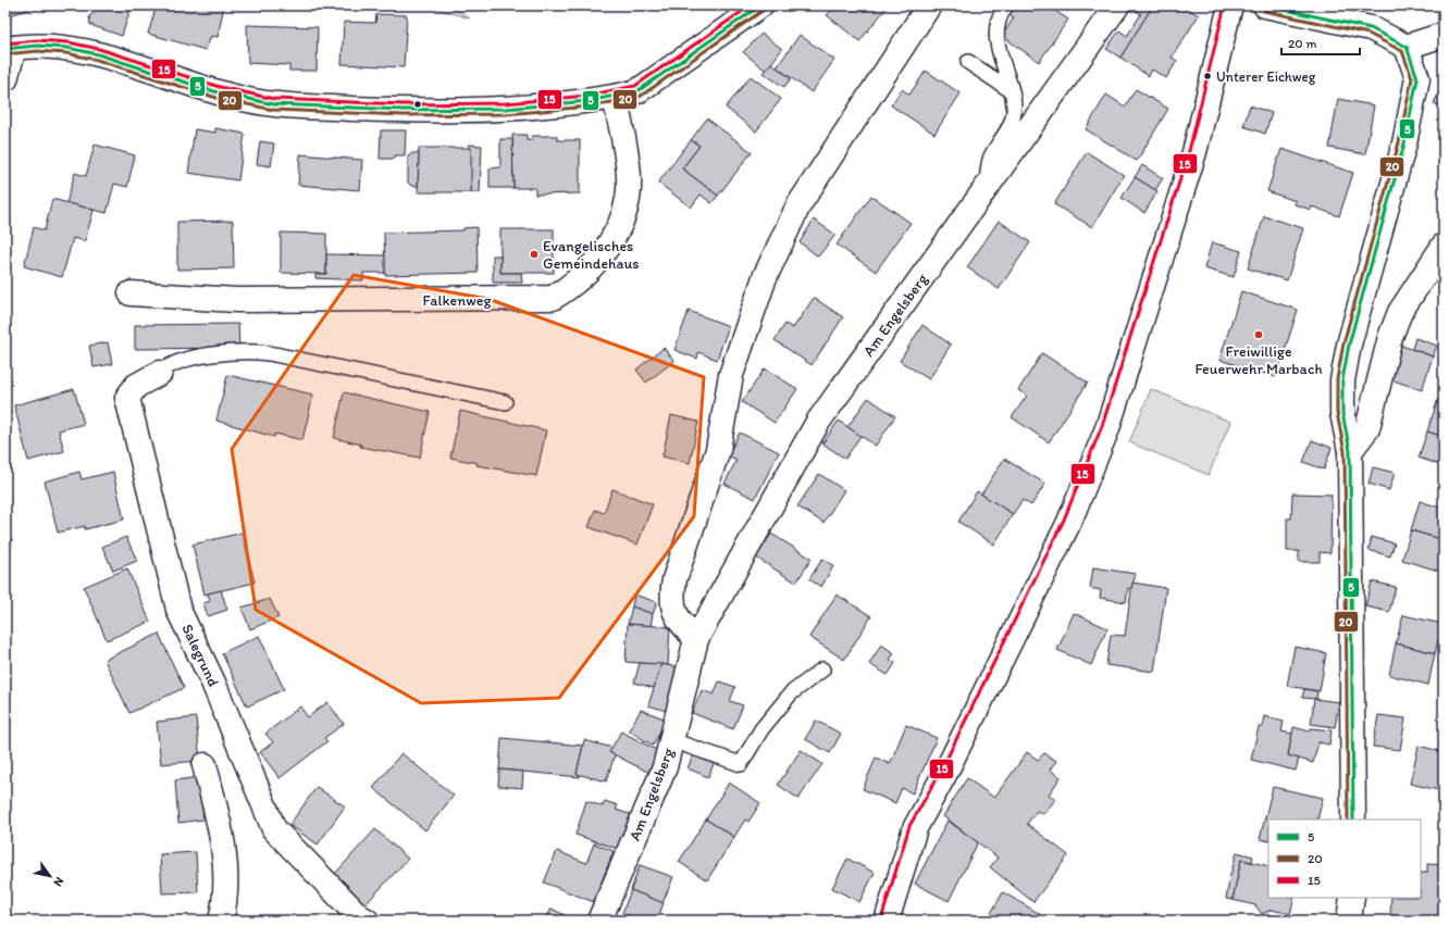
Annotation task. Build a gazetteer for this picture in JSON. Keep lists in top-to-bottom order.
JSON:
{
  "streets": {
    "street": ["Falkenweg", "Am Engelsberg", "Salegrund"]
  },
  "places": ["Unterer Eichweg", "Evangelisches Gemeindehaus", "Freiwillige Feuerwehr Marbach"],
  "lines": ["transit line 5", "transit line 15", "transit line 20"],
  "legend": ["5", "20", "15"],
  "scale_bar": "20 m",
  "north": "bottom right"
}
